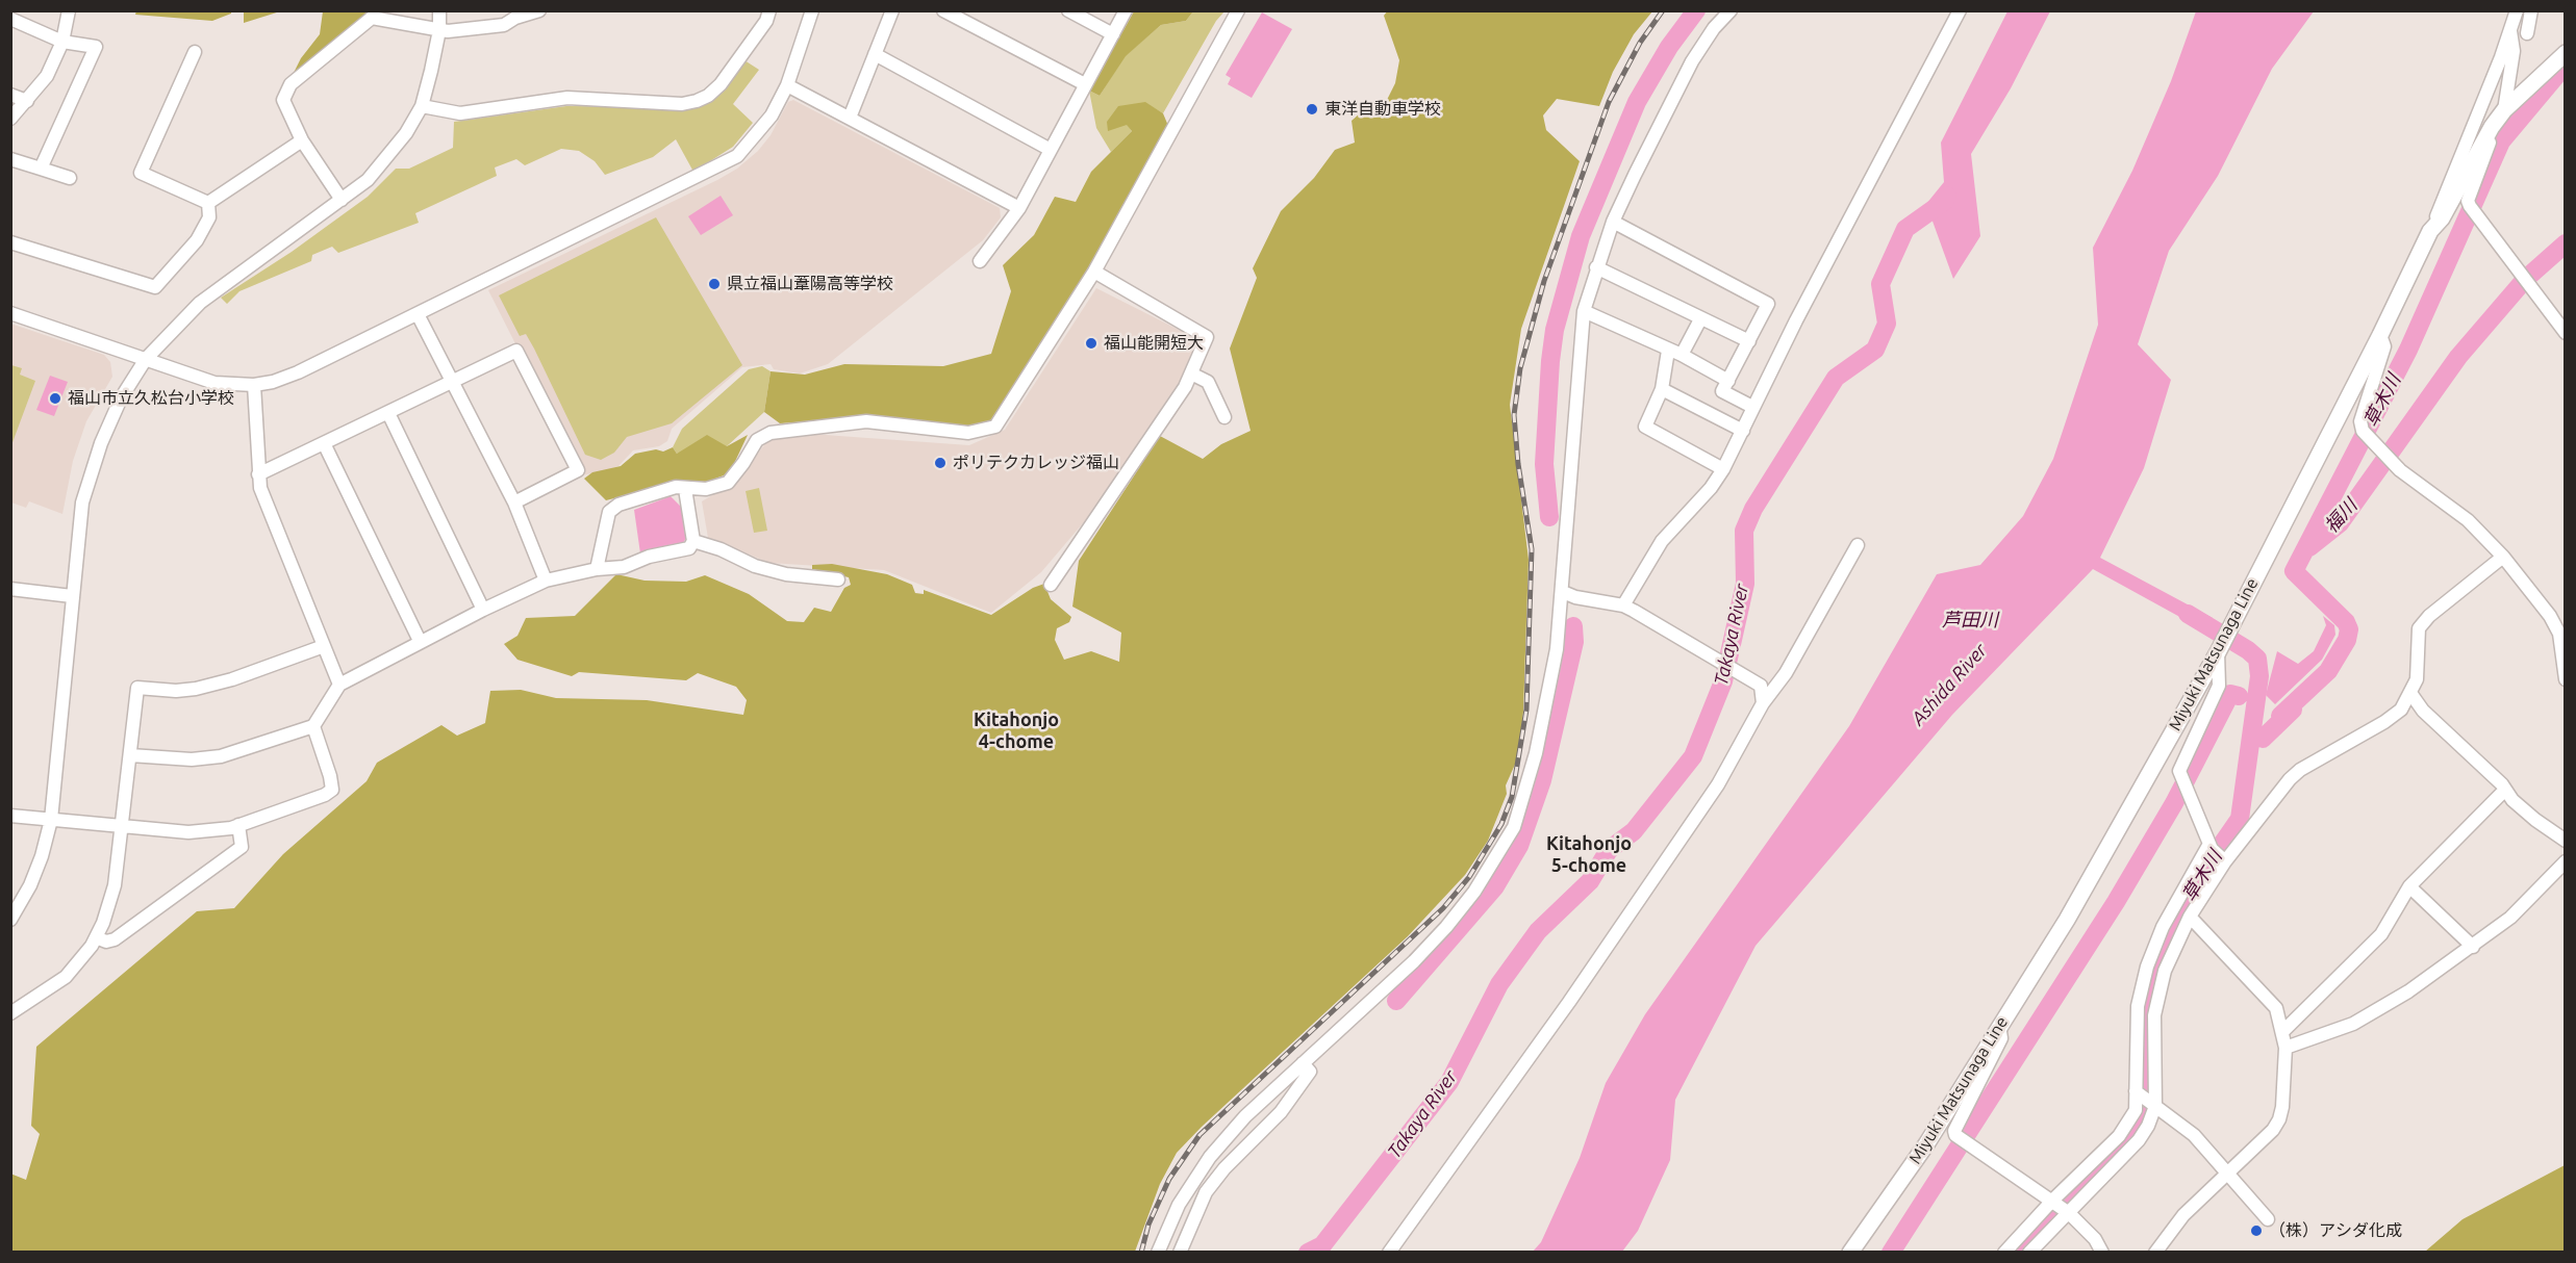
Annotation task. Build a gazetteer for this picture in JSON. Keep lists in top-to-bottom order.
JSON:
{
  "streets": {
    "main road": ["Miyuki Matsunaga Line"]
  },
  "districts": ["Kitahonjo 4-chome", "Kitahonjo 5-chome"],
  "water": [
    "草木川",
    "福川",
    "芦田川",
    "Takaya River",
    "Ashida River"
  ],
  "places": [
    "東洋自動車学校",
    "県立福山葦陽高等学校",
    "福山能開短大",
    "福山市立久松台小学校",
    "ポリテクカレッジ福山",
    "（株）アシダ化成"
  ]
}
